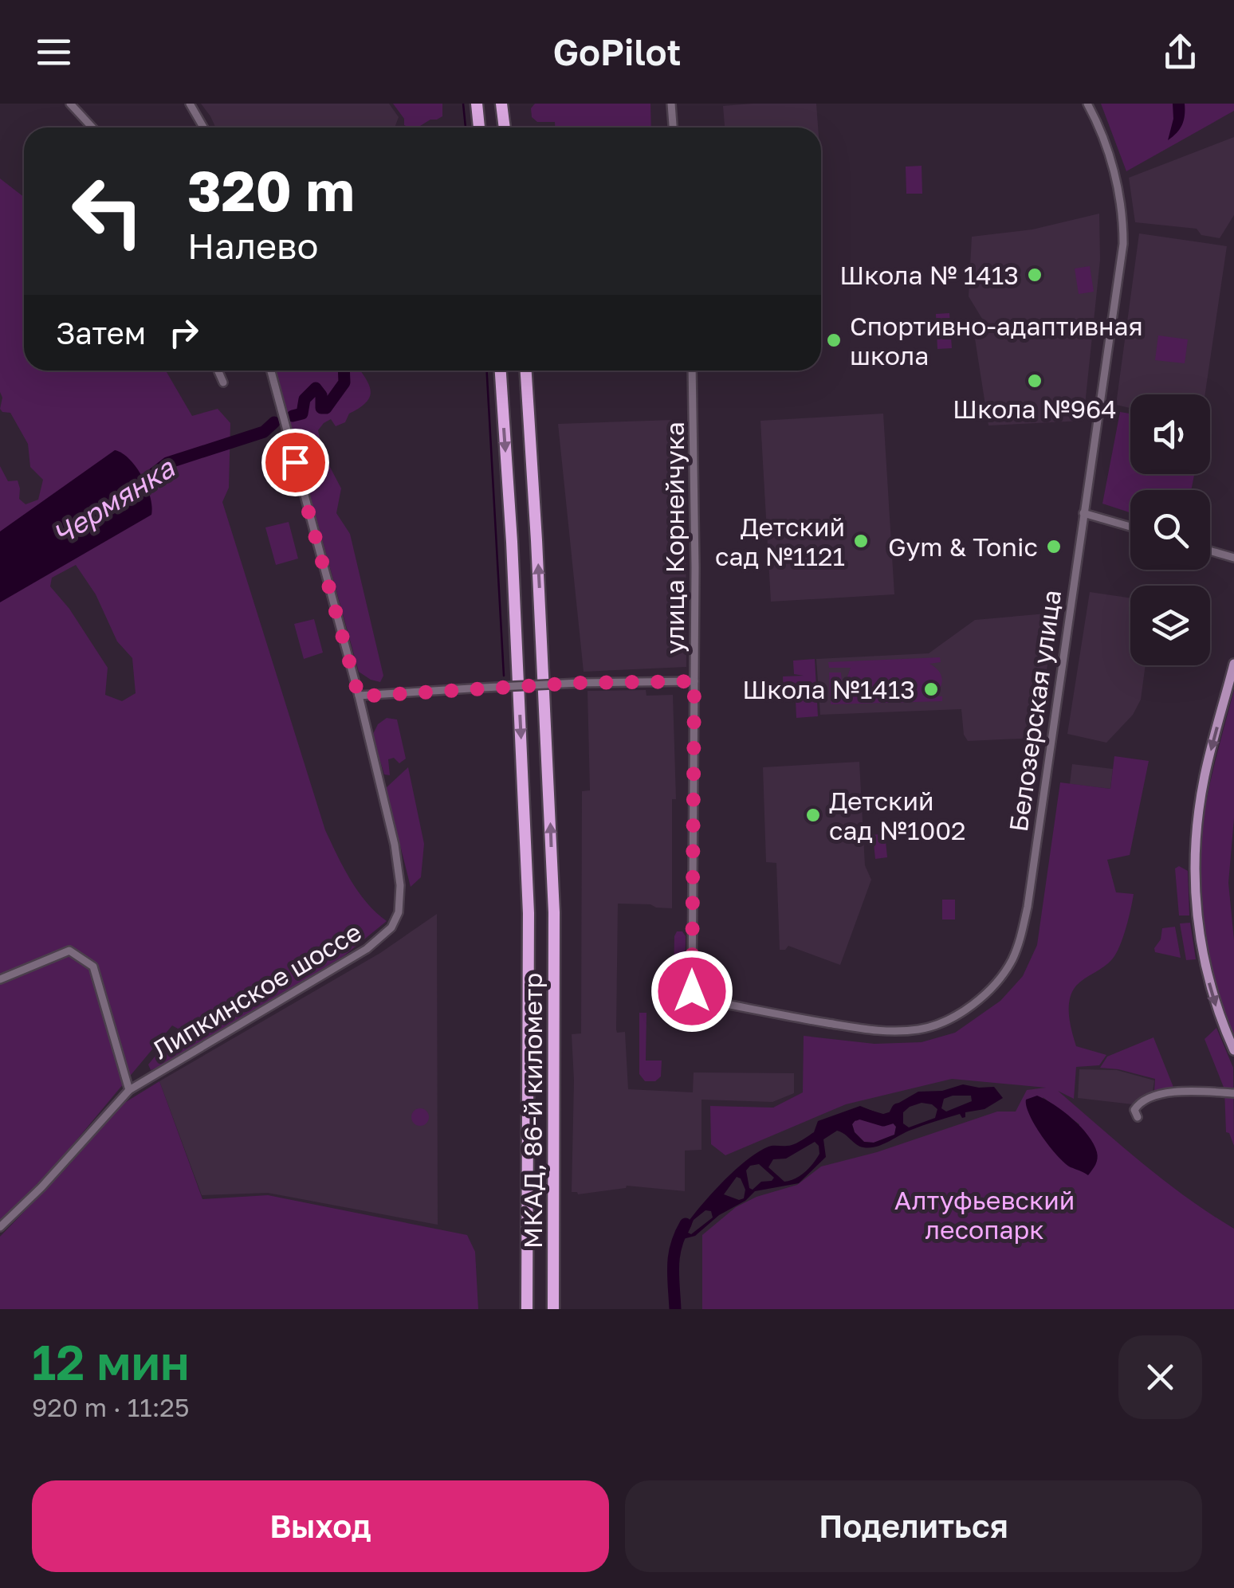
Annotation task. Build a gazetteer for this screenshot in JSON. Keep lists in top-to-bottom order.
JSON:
{
  "streets": {
    "highway": ["МКАД, 86-й километр"],
    "street": ["улица Корнейчука", "Белозерская улица", "Липкинское шоссе"]
  },
  "crossings": [
    ["улица Корнейчука", "Белозерская улица"]
  ],
  "water": ["Чермянка"],
  "parks": ["Алтуфьевский лесопарк"],
  "places": [
    "Школа № 1413",
    "Спортивно-адаптивная школа",
    "Школа №964",
    "Детский сад №1121",
    "Gym & Tonic",
    "Школа №1413",
    "Детский сад №1002"
  ],
  "page": {
    "header": "GoPilot",
    "turn": ["320 m", "Налево"],
    "then": "Затем",
    "heading": ["12 мин", "920 m · 11:25"],
    "buttons": ["Выход", "Поделиться"]
  }
}
